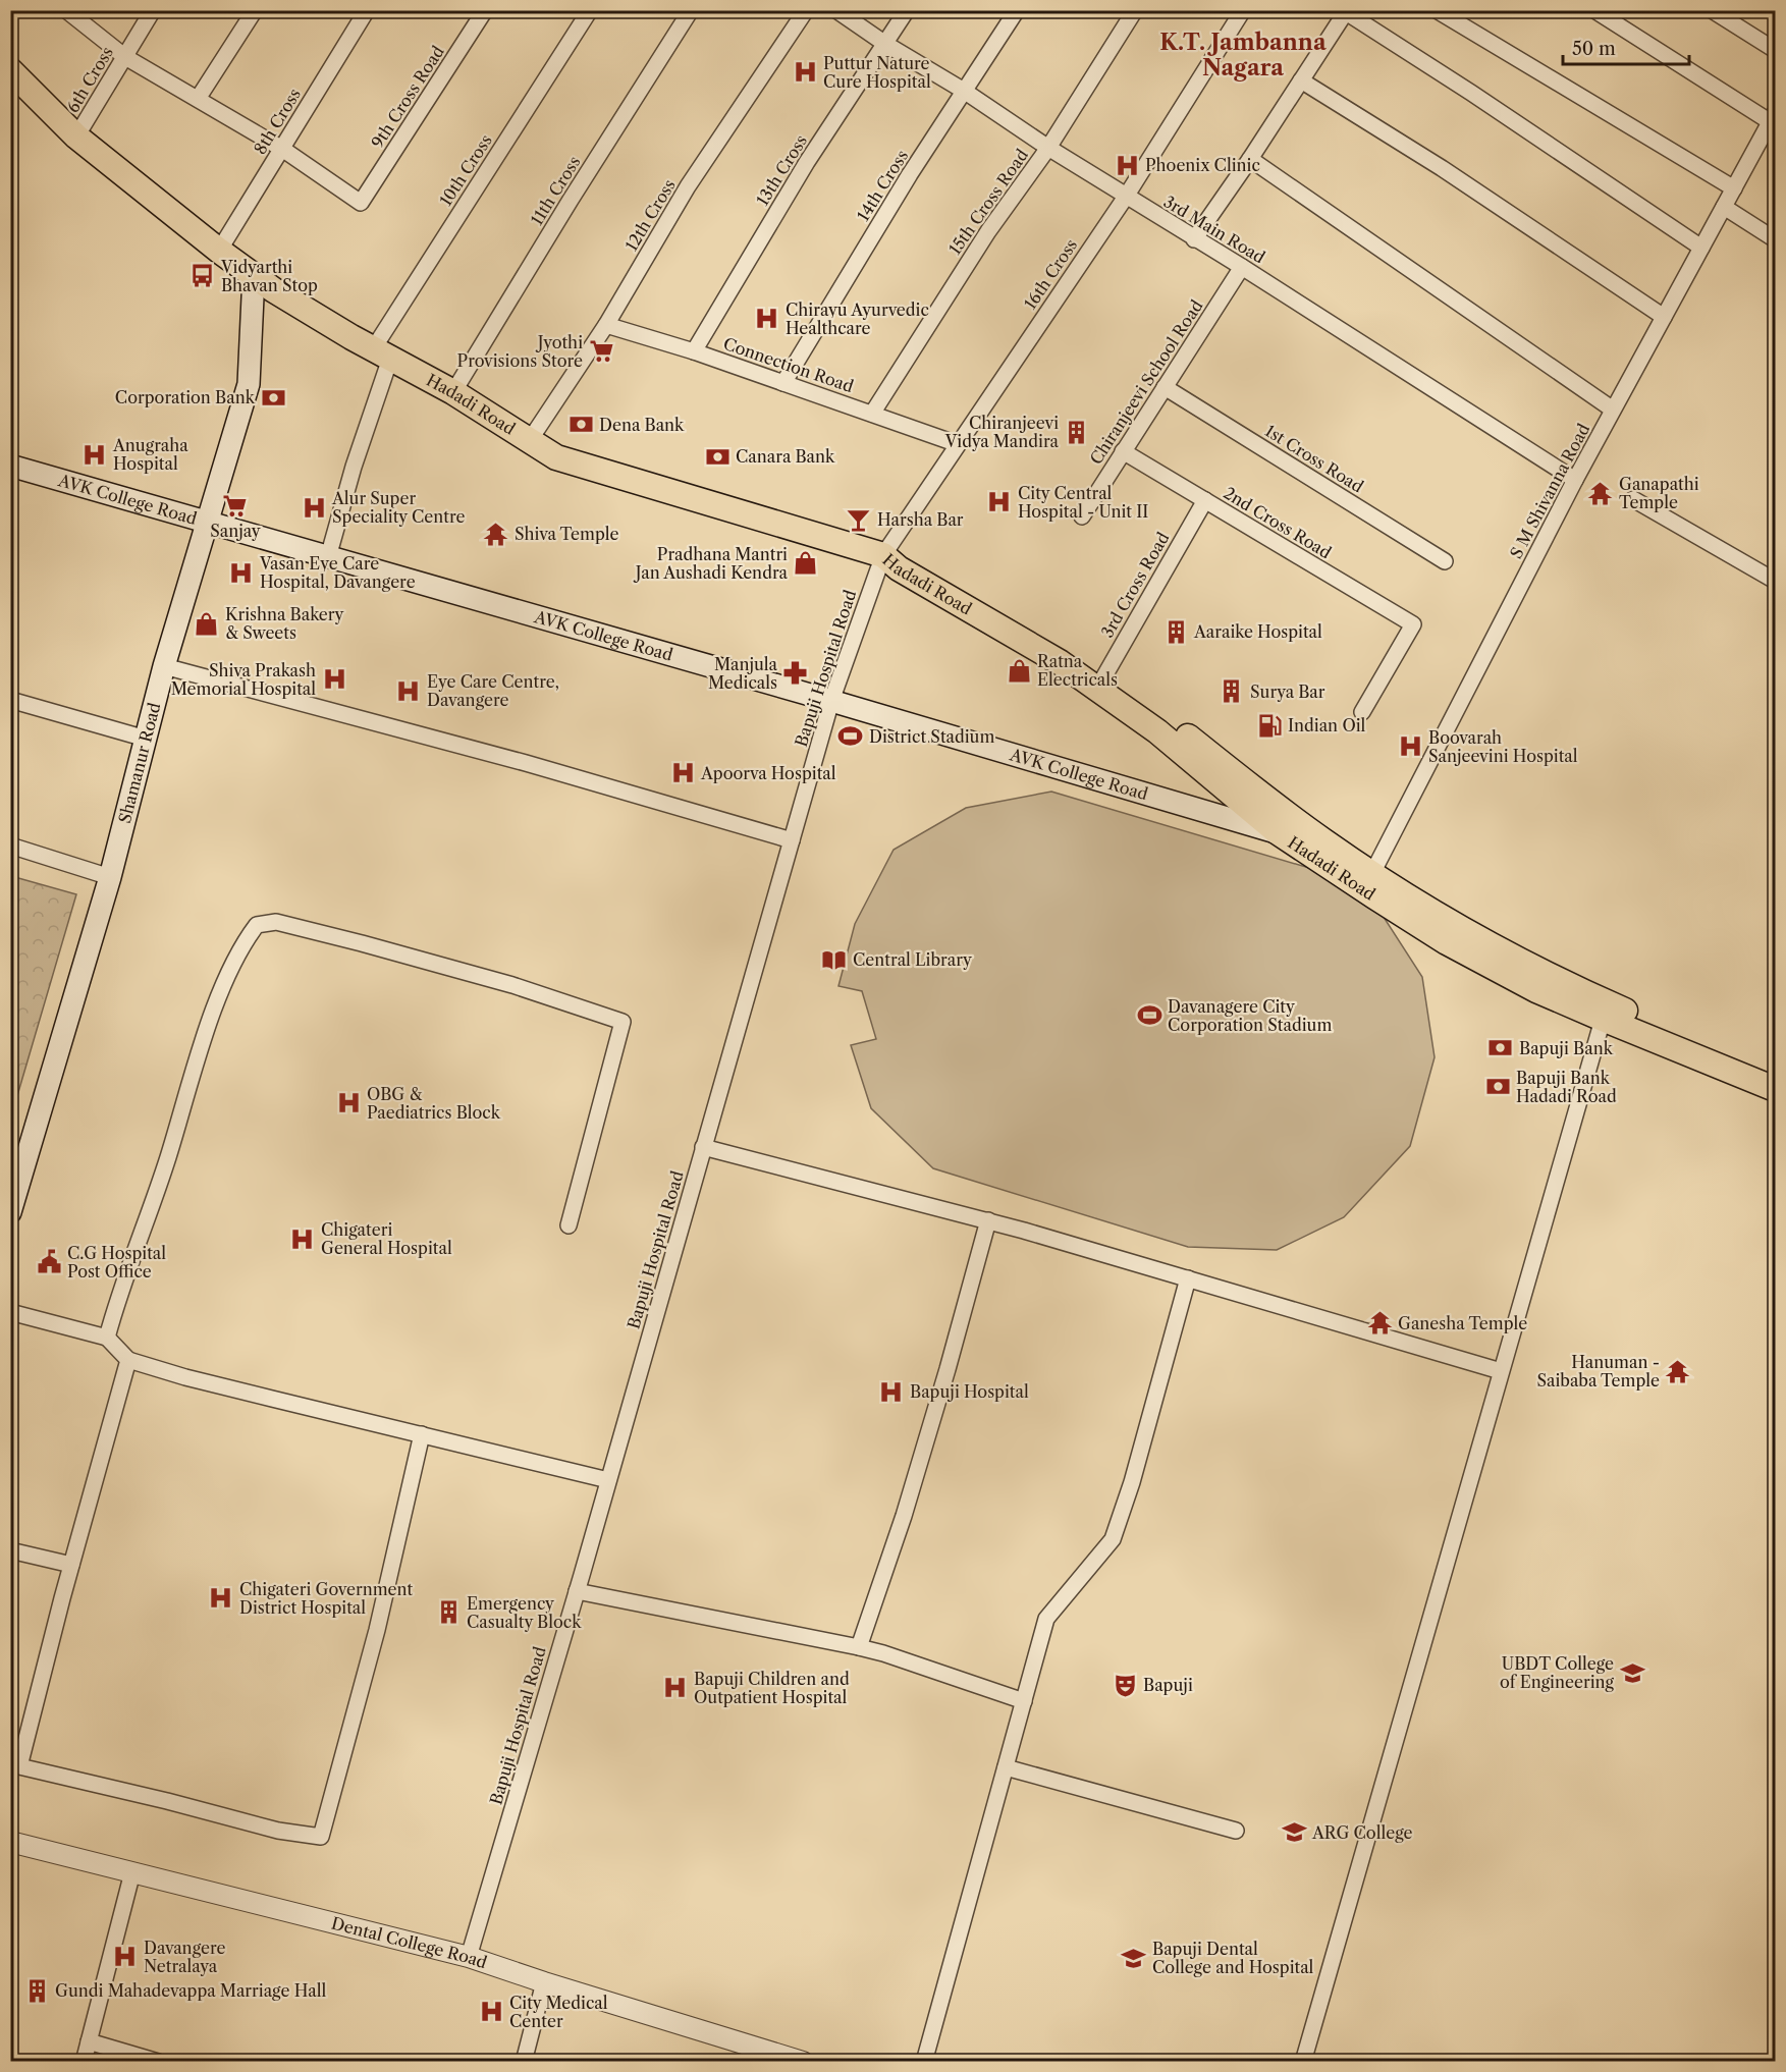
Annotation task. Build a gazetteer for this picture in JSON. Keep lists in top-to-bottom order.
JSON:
{
  "streets": {
    "main road": ["Hadadi Road", "AVK College Road", "Shamanur Road"],
    "street": [
      "6th Cross",
      "9th Cross Road",
      "8th Cross",
      "10th Cross",
      "13th Cross",
      "14th Cross",
      "11th Cross",
      "15th Cross Road",
      "12th Cross",
      "3rd Main Road",
      "16th Cross",
      "Connection Road",
      "Chiranjeevi School Road",
      "1st Cross Road",
      "S M Shivanna Road",
      "2nd Cross Road",
      "3rd Cross Road",
      "Bapuji Hospital Road",
      "Dental College Road"
    ]
  },
  "crossings": [
    ["6th Cross", "Hadadi Road"],
    ["9th Cross Road", "8th Cross"],
    ["8th Cross", "Hadadi Road"],
    ["10th Cross", "Hadadi Road"],
    ["10th Cross", "AVK College Road"],
    ["13th Cross", "3rd Main Road"],
    ["13th Cross", "Connection Road"],
    ["14th Cross", "3rd Main Road"],
    ["14th Cross", "Connection Road"],
    ["11th Cross", "Hadadi Road"],
    ["15th Cross Road", "3rd Main Road"],
    ["15th Cross Road", "Connection Road"],
    ["12th Cross", "Connection Road"],
    ["12th Cross", "Hadadi Road"],
    ["3rd Main Road", "16th Cross"],
    ["3rd Main Road", "Chiranjeevi School Road"],
    ["3rd Main Road", "S M Shivanna Road"],
    ["16th Cross", "Connection Road"],
    ["16th Cross", "Hadadi Road"],
    ["16th Cross", "Bapuji Hospital Road"],
    ["Chiranjeevi School Road", "1st Cross Road"],
    ["Chiranjeevi School Road", "2nd Cross Road"],
    ["Hadadi Road", "S M Shivanna Road"],
    ["Hadadi Road", "AVK College Road"],
    ["Hadadi Road", "3rd Cross Road"],
    ["Hadadi Road", "Bapuji Hospital Road"],
    ["Hadadi Road", "Shamanur Road"],
    ["AVK College Road", "Bapuji Hospital Road"],
    ["AVK College Road", "Shamanur Road"],
    ["2nd Cross Road", "3rd Cross Road"],
    ["Bapuji Hospital Road", "Dental College Road"]
  ],
  "districts": ["K.T. Jambanna Nagara"],
  "places": {
    "hospital": [
      "Puttur Nature Cure Hospital",
      "Phoenix Clinic",
      "Chirayu Ayurvedic Healthcare",
      "Anugraha Hospital",
      "City Central Hospital - Unit II",
      "Alur Super Speciality Centre",
      "Vasan Eye Care Hospital, Davangere",
      "Shiva Prakash Memorial Hospital",
      "Eye Care Centre, Davangere",
      "Boovarah Sanjeevini Hospital",
      "Apoorva Hospital",
      "OBG & Paediatrics Block",
      "Chigateri General Hospital",
      "Bapuji Hospital",
      "Chigateri Government District Hospital",
      "Bapuji Children and Outpatient Hospital",
      "Davangere Netralaya",
      "City Medical Center"
    ],
    "bus stop": ["Vidyarthi Bhavan Stop"],
    "supermarket": ["Jyothi Provisions Store", "Sanjay"],
    "bank": [
      "Corporation Bank",
      "Dena Bank",
      "Canara Bank",
      "Bapuji Bank",
      "Bapuji Bank Hadadi Road"
    ],
    "building": [
      "Chiranjeevi Vidya Mandira",
      "Aaraike Hospital",
      "Surya Bar",
      "Emergency Casualty Block",
      "Gundi Mahadevappa Marriage Hall"
    ],
    "temple": [
      "Ganapathi Temple",
      "Shiva Temple",
      "Ganesha Temple",
      "Hanuman - Saibaba Temple"
    ],
    "bar": ["Harsha Bar"],
    "shop": ["Pradhana Mantri Jan Aushadi Kendra", "Krishna Bakery & Sweets", "Ratna Electricals"],
    "pharmacy": ["Manjula Medicals"],
    "fuel station": ["Indian Oil"],
    "sports": ["District Stadium", "Davanagere City Corporation Stadium"],
    "library": ["Central Library"],
    "public building": ["C.G Hospital Post Office"],
    "school or university": ["UBDT College of Engineering", "ARG College", "Bapuji Dental College and Hospital"],
    "theatre": ["Bapuji"]
  },
  "scale_bar": "50 m"
}
